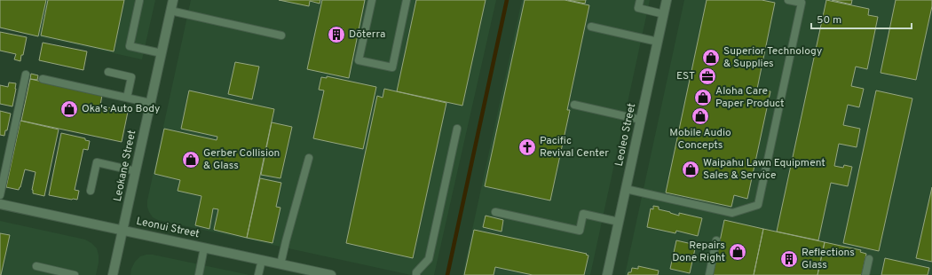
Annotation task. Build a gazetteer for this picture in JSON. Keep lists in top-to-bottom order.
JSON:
{
  "streets": {
    "street": ["Leoleo Street", "Leokane Street", "Leonui Street"]
  },
  "crossings": [
    ["Leokane Street", "Leonui Street"]
  ],
  "places": {
    "building": ["Dōterra", "Reflections Glass"],
    "shop": [
      "Superior Technology & Supplies",
      "Aloha Care Paper Product",
      "Oka's Auto Body",
      "Mobile Audio Concepts",
      "Gerber Collision & Glass",
      "Waipahu Lawn Equipment Sales & Service",
      "Repairs Done Right"
    ],
    "office": ["EST"],
    "church": ["Pacific Revival Center"]
  },
  "scale_bar": "50 m"
}
